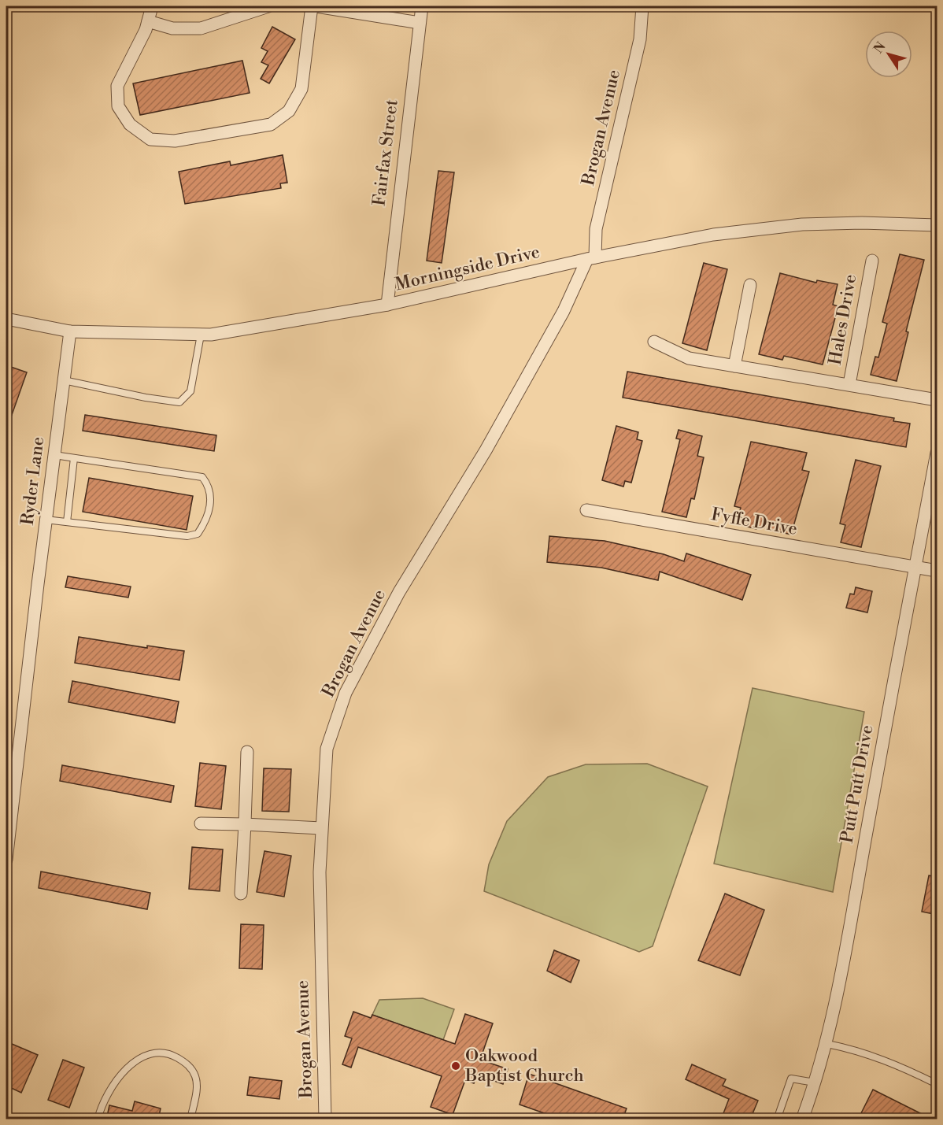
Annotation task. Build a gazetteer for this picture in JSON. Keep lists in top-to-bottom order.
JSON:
{
  "streets": {
    "street": [
      "Brogan Avenue",
      "Fairfax Street",
      "Morningside Drive",
      "Hales Drive",
      "Ryder Lane",
      "Fyffe Drive",
      "Putt Putt Drive"
    ]
  },
  "crossings": [
    ["Brogan Avenue", "Morningside Drive"],
    ["Fairfax Street", "Morningside Drive"],
    ["Morningside Drive", "Ryder Lane"],
    ["Fyffe Drive", "Putt Putt Drive"]
  ],
  "places": ["Oakwood Baptist Church"],
  "north": "top left"
}
